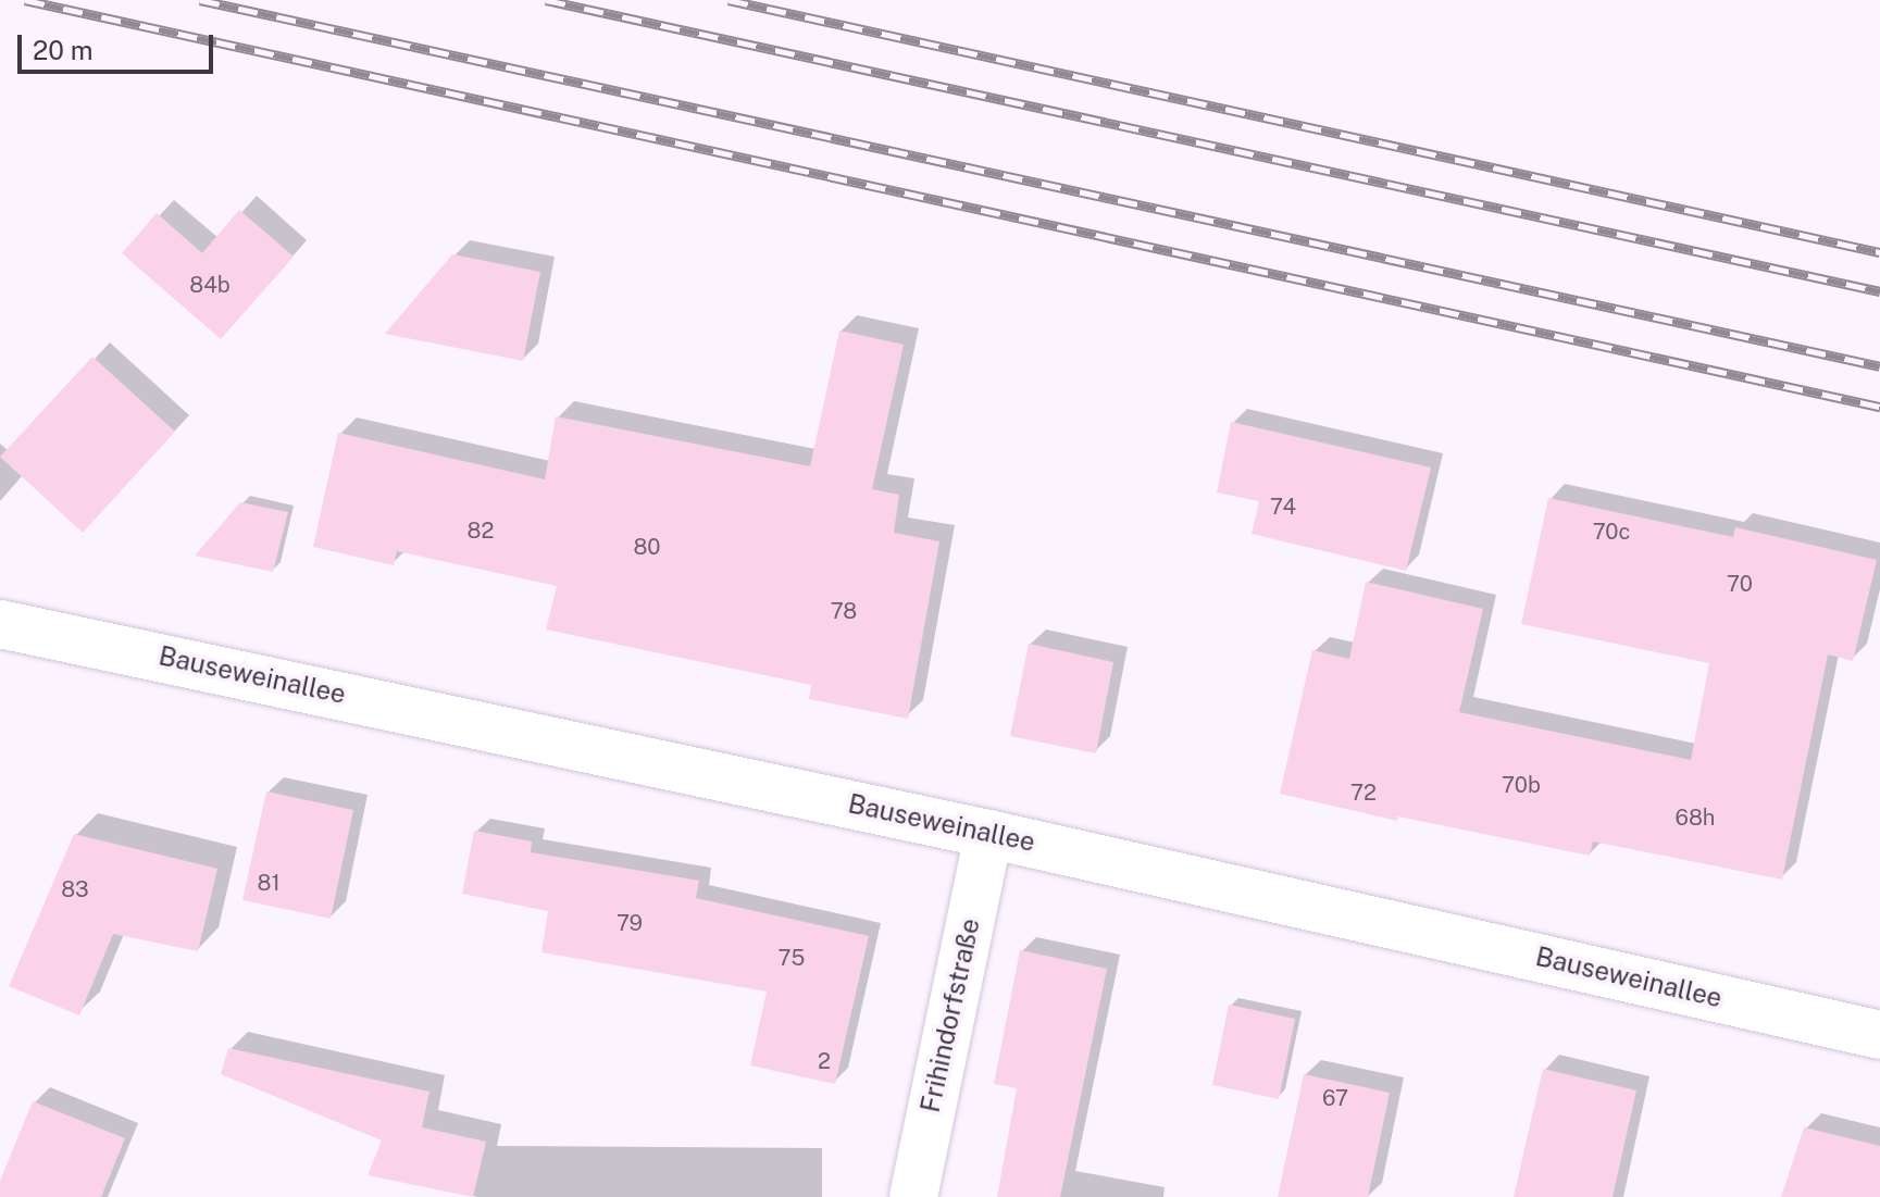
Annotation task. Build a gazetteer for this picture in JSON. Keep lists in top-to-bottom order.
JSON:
{
  "streets": {
    "street": ["Bauseweinallee", "Frihindorfstraße"]
  },
  "crossings": [
    ["Bauseweinallee", "Frihindorfstraße"]
  ],
  "house_numbers": [
    "84b",
    "74",
    "82",
    "70c",
    "80",
    "70",
    "78",
    "70b",
    "72",
    "68h",
    "81",
    "83",
    "79",
    "75",
    "2",
    "67"
  ],
  "scale_bar": "20 m"
}
